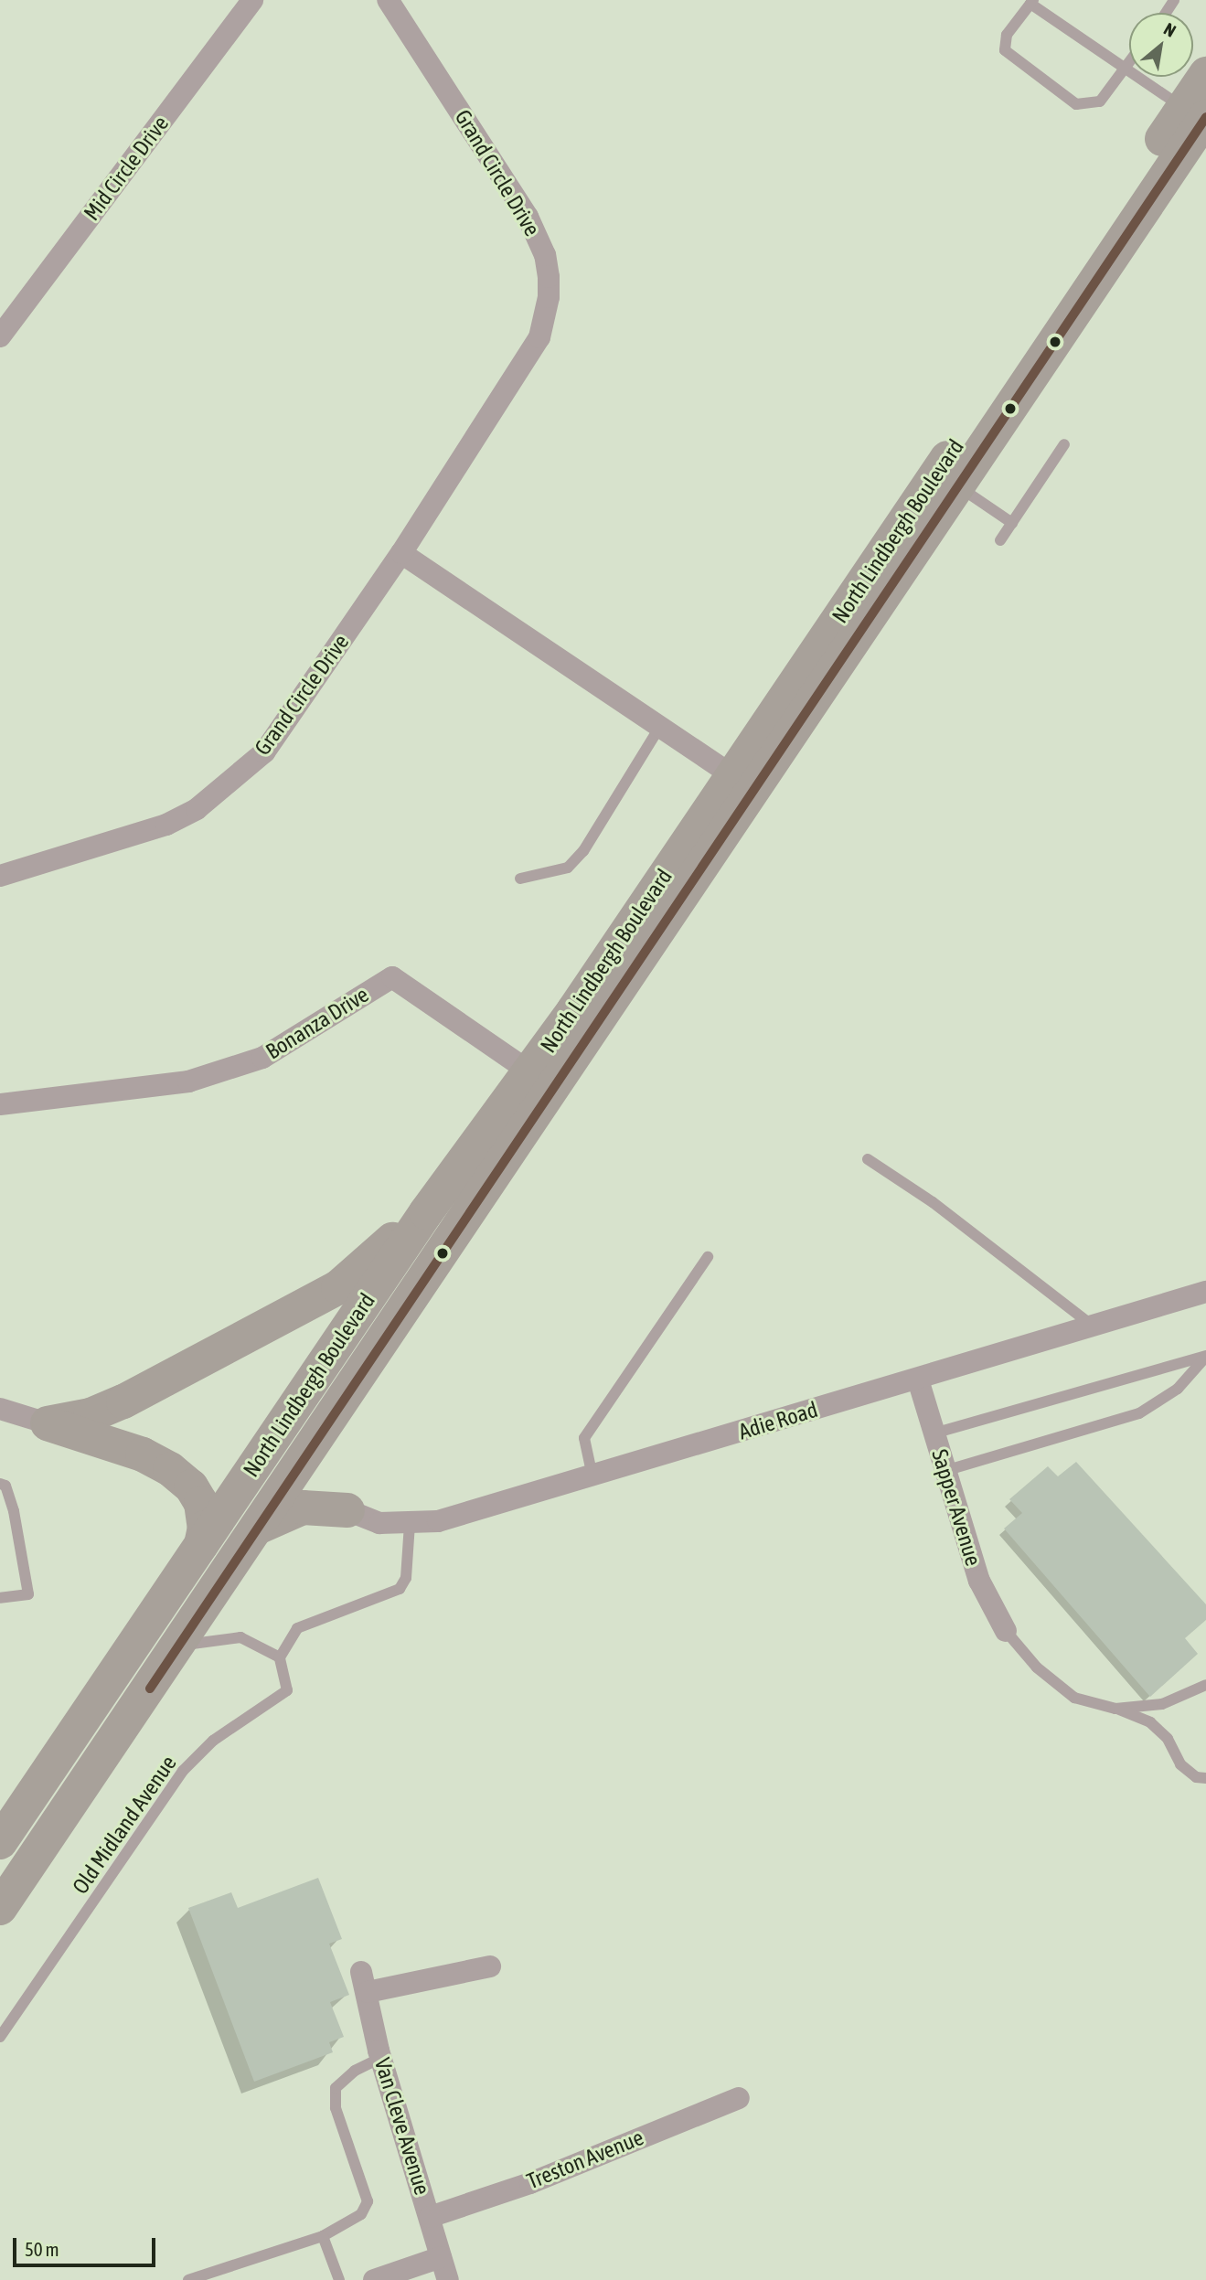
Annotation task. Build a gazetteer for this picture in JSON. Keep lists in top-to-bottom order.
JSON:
{
  "streets": {
    "highway": ["North Lindbergh Boulevard"],
    "street": [
      "Mid Circle Drive",
      "Grand Circle Drive",
      "Bonanza Drive",
      "Adie Road",
      "Sapper Avenue",
      "Van Cleve Avenue",
      "Treston Avenue"
    ],
    "lane": ["Old Midland Avenue"]
  },
  "crossings": [
    ["North Lindbergh Boulevard", "Bonanza Drive"],
    ["Adie Road", "Sapper Avenue"],
    ["Van Cleve Avenue", "Treston Avenue"]
  ],
  "scale_bar": "50 m",
  "north": "top right"
}
